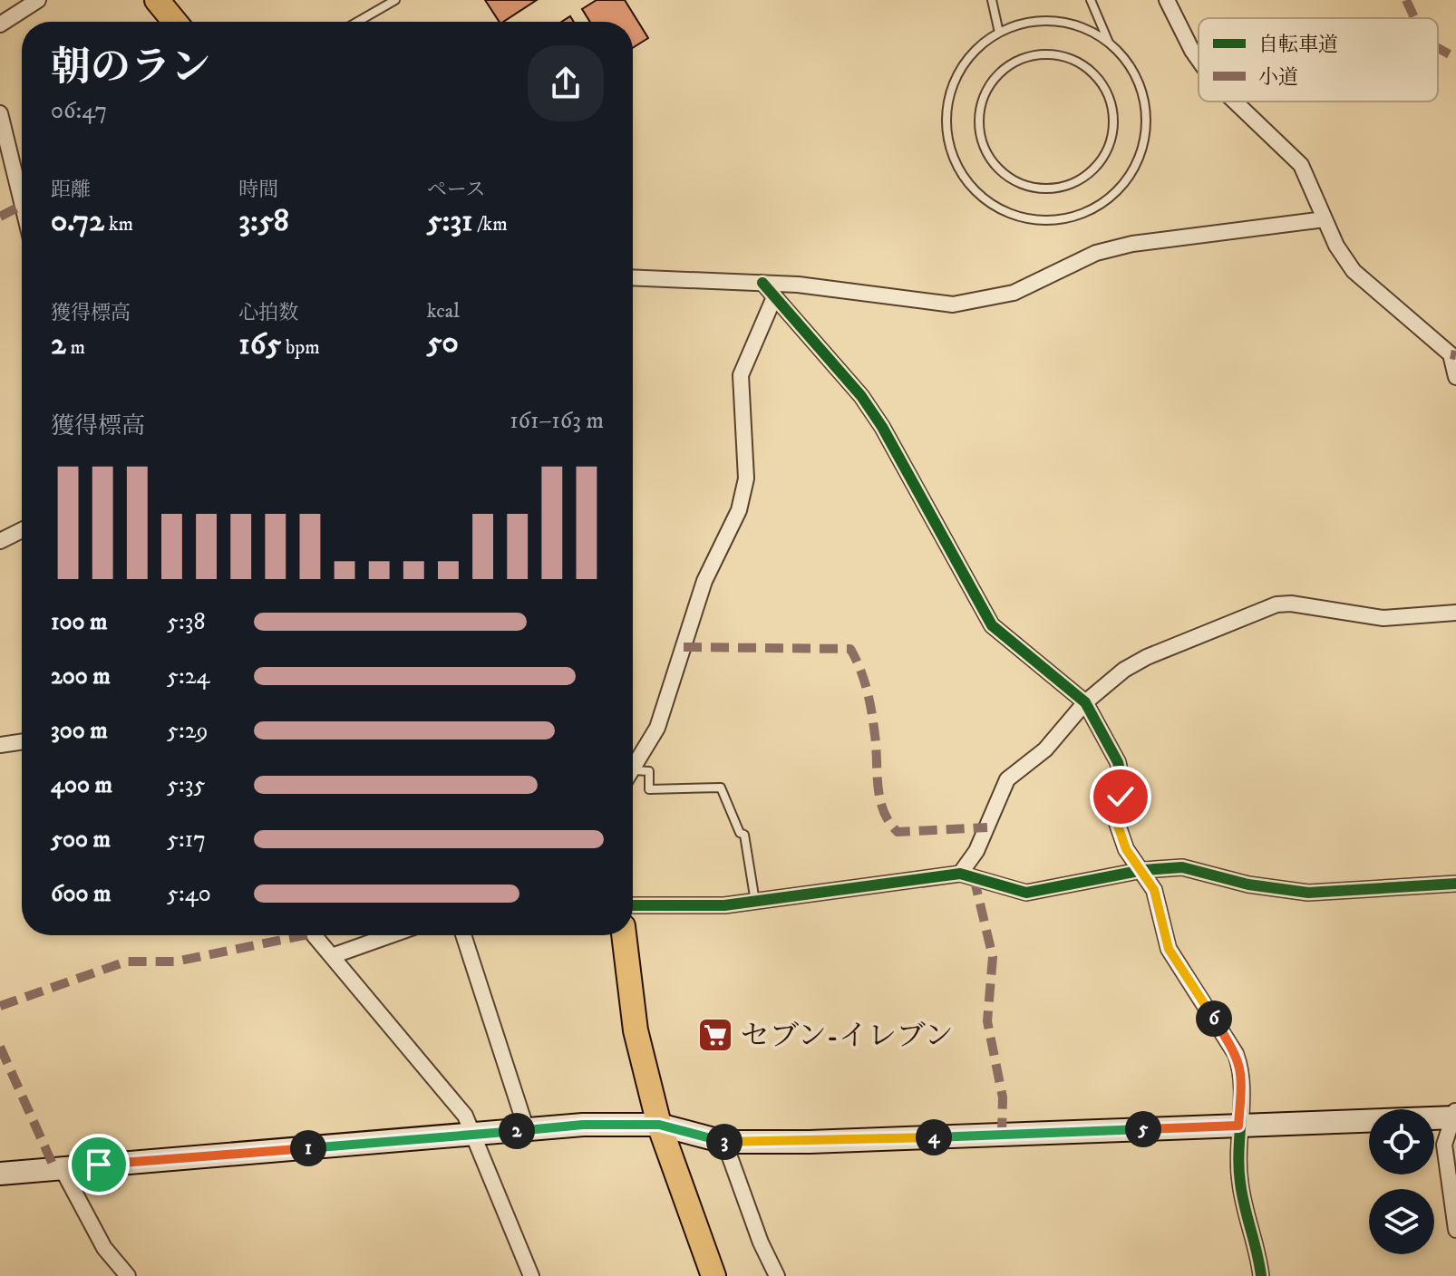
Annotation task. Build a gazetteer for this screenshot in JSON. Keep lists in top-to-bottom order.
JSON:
{
  "places": {
    "supermarket": ["セブン-イレブン"]
  },
  "legend": ["自転車道", "小道"],
  "page": {
    "heading": ["朝のラン", "06:47"],
    "stats": [
      ["距離", "0.72 km"],
      ["時間", "3:58"],
      ["ペース", "5:31 /km"],
      ["獲得標高", "2 m"],
      ["心拍数", "165 bpm"],
      ["kcal", "50"]
    ],
    "chart": ["獲得標高", "161–163 m"],
    "list": [
      {
        "name": "100 m",
        "note": "5:38"
      },
      {
        "name": "200 m",
        "note": "5:24"
      },
      {
        "name": "300 m",
        "note": "5:29"
      },
      {
        "name": "400 m",
        "note": "5:35"
      },
      {
        "name": "500 m",
        "note": "5:17"
      },
      {
        "name": "600 m",
        "note": "5:40"
      }
    ],
    "pins": [
      "6",
      "5",
      "2",
      "4",
      "3",
      "1"
    ]
  }
}
